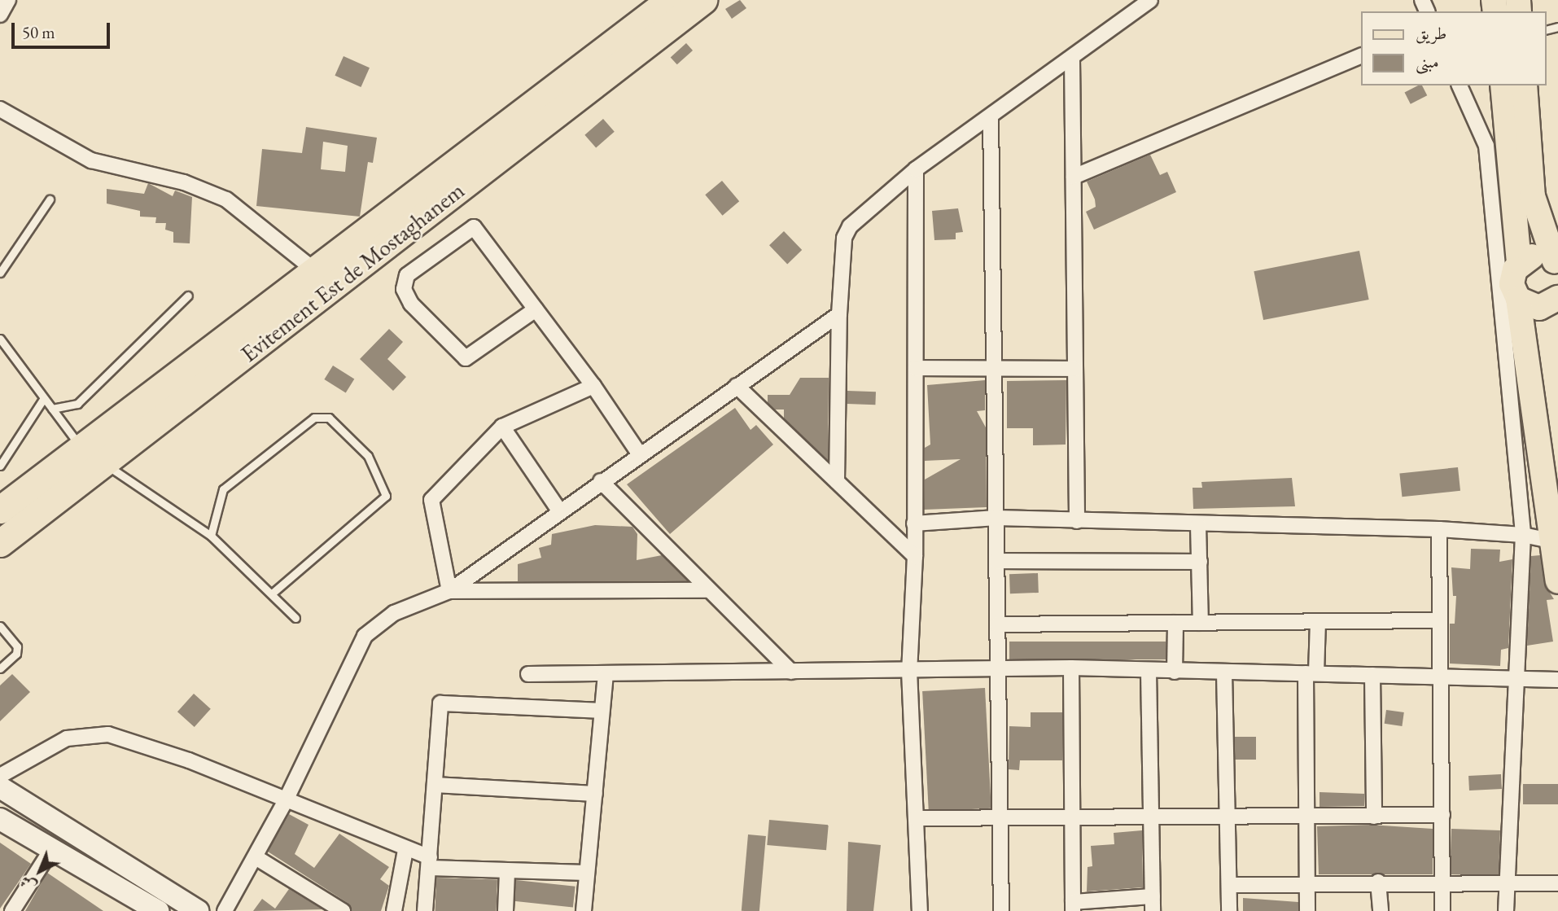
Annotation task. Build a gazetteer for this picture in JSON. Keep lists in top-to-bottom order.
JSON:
{
  "streets": {
    "highway": ["Evitement Est de Mostaghanem"]
  },
  "legend": ["طريق", "مبنى"],
  "scale_bar": "50 m",
  "north": "bottom left"
}
